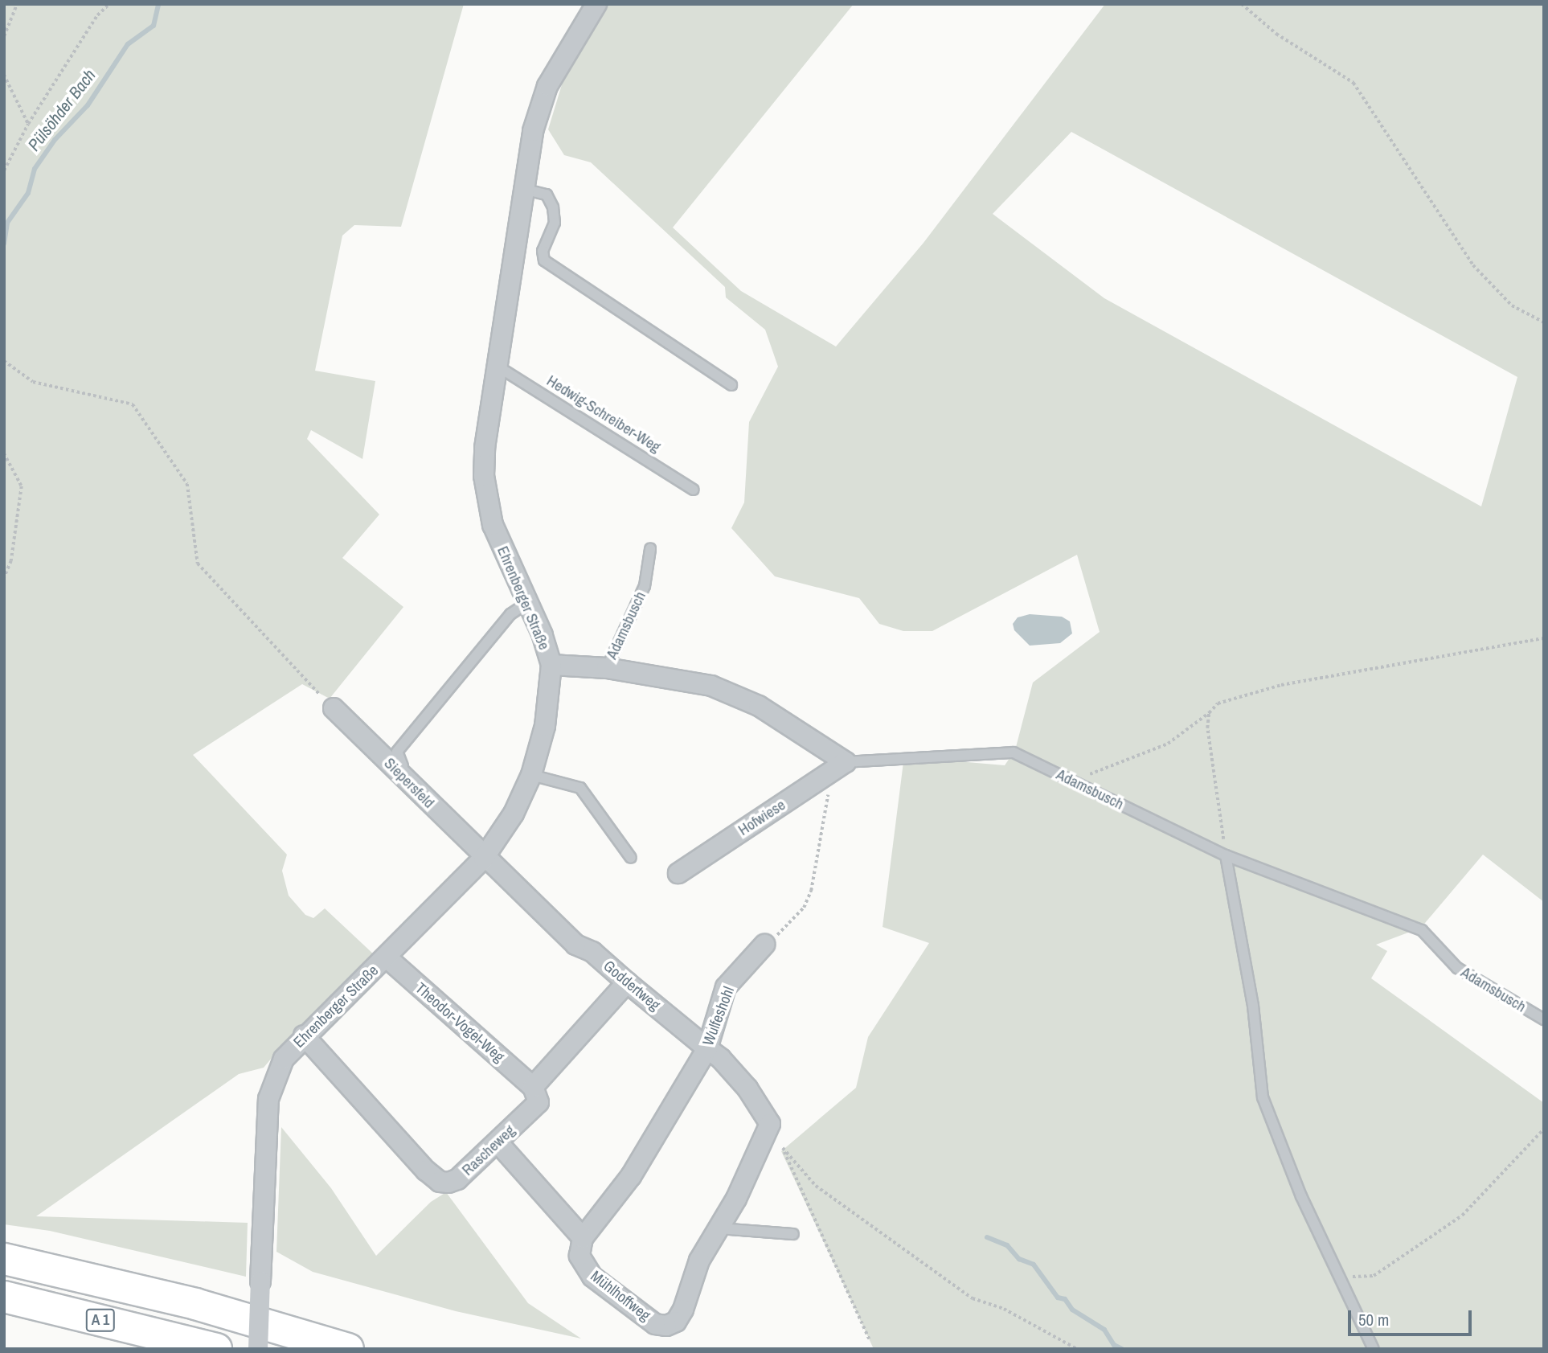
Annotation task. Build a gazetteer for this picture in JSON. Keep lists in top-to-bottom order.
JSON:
{
  "streets": {
    "highway": ["A 1"],
    "street": [
      "Ehrenberger Straße",
      "Adamsbusch",
      "Siepersfeld",
      "Hofwiese",
      "Goddertweg",
      "Wulfeshohl",
      "Theodor-Vogel-Weg",
      "Rascheweg",
      "Mühlhoffweg"
    ],
    "lane": ["Hedwig-Schreiber-Weg"]
  },
  "crossings": [
    ["Hedwig-Schreiber-Weg", "Ehrenberger Straße"],
    ["Ehrenberger Straße", "Adamsbusch"],
    ["Ehrenberger Straße", "Siepersfeld"],
    ["Ehrenberger Straße", "Goddertweg"],
    ["Ehrenberger Straße", "Theodor-Vogel-Weg"],
    ["Ehrenberger Straße", "Rascheweg"],
    ["Adamsbusch", "Hofwiese"],
    ["Siepersfeld", "Goddertweg"],
    ["Goddertweg", "Wulfeshohl"],
    ["Goddertweg", "Mühlhoffweg"],
    ["Wulfeshohl", "Mühlhoffweg"],
    ["Theodor-Vogel-Weg", "Rascheweg"]
  ],
  "water": ["Pülsöhder Bach"],
  "scale_bar": "50 m"
}
